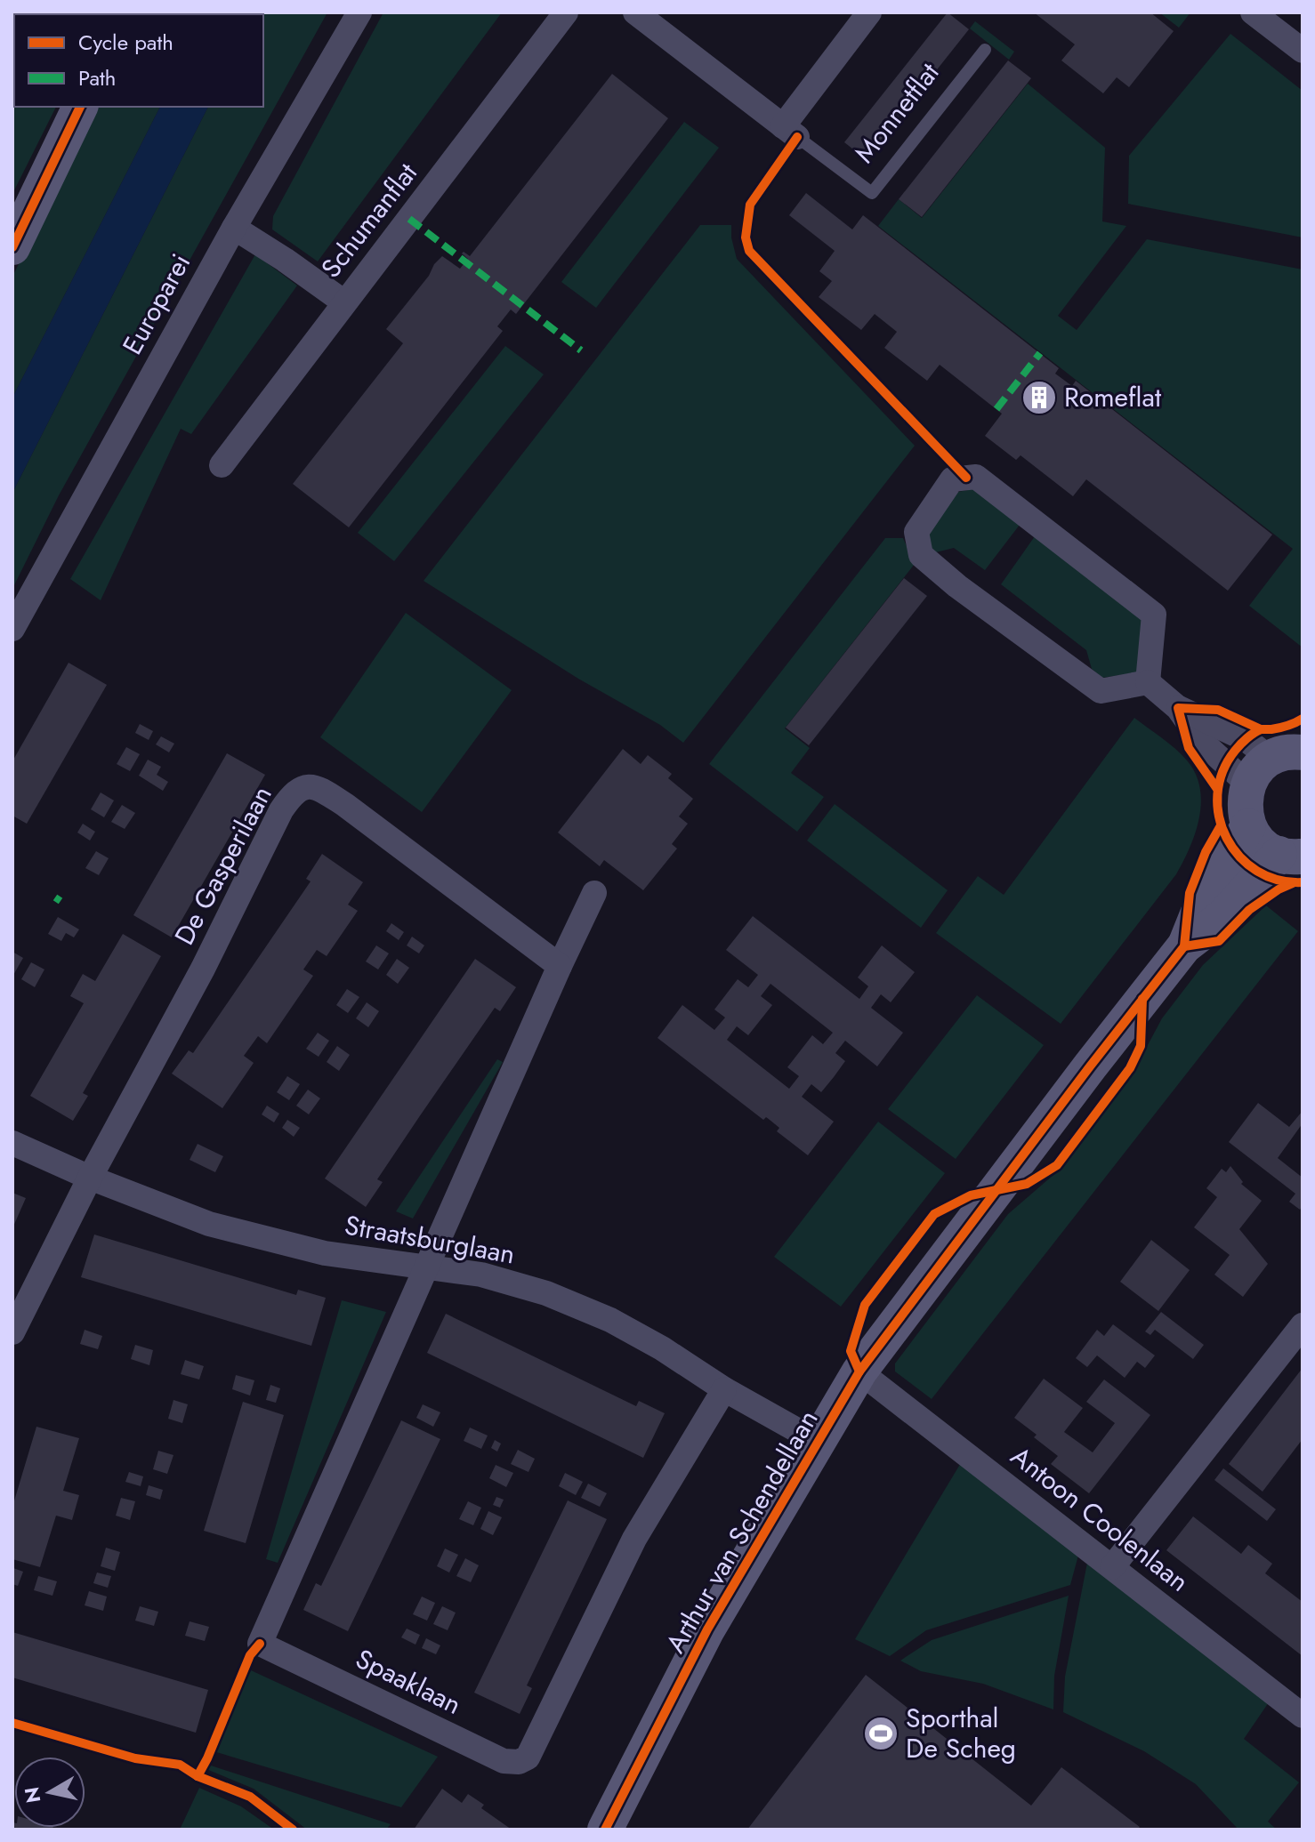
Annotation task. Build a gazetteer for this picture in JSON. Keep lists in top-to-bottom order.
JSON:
{
  "streets": {
    "street": [
      "Monnetflat",
      "Schumanflat",
      "Europarei",
      "De Gasperilaan",
      "Straatsburglaan",
      "Antoon Coolenlaan",
      "Arthur van Schendellaan",
      "Spaaklaan"
    ]
  },
  "crossings": [
    ["De Gasperilaan", "Straatsburglaan"],
    ["Straatsburglaan", "Arthur van Schendellaan"],
    ["Straatsburglaan", "Spaaklaan"],
    ["Antoon Coolenlaan", "Arthur van Schendellaan"]
  ],
  "places": {
    "building": ["Romeflat"],
    "sports": ["Sporthal De Scheg"]
  },
  "legend": ["Cycle path", "Path"],
  "north": "left"
}
